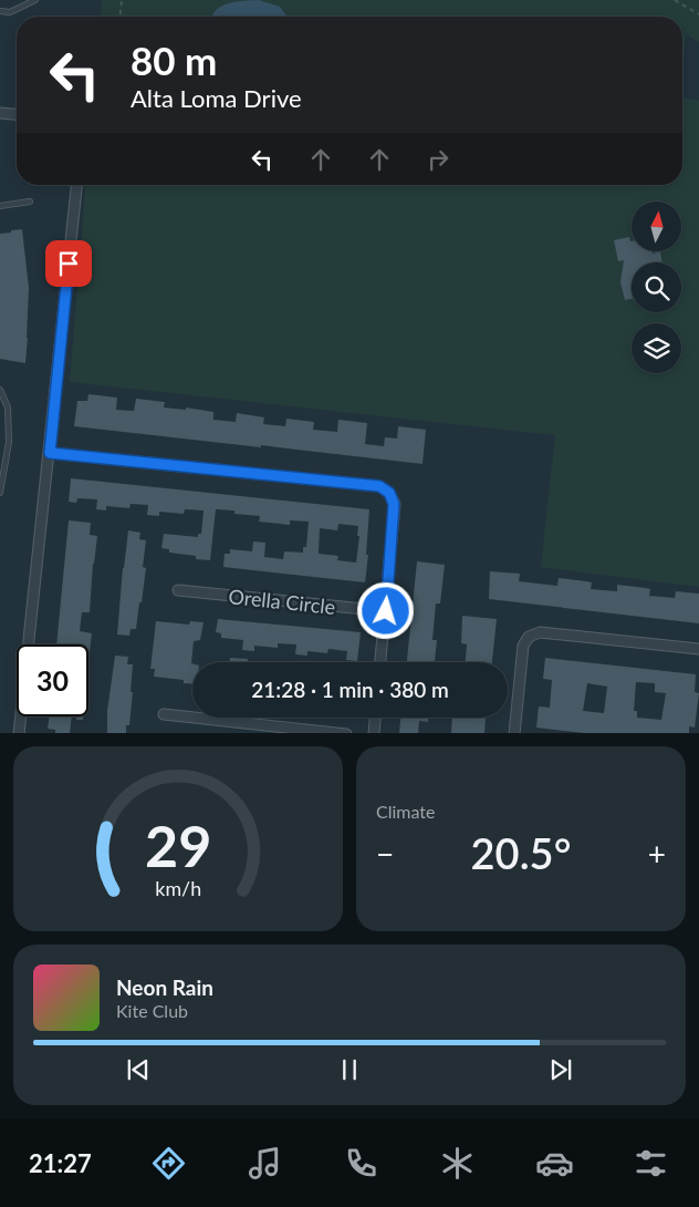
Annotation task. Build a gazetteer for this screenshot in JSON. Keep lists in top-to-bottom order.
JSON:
{
  "streets": {
    "street": ["Orella Circle"]
  },
  "north": "top",
  "page": {
    "turn": ["80 m", "Alta Loma Drive"],
    "limit": "30",
    "trip": "21:28 · 1 min · 380 m",
    "tile": "Climate",
    "heat": ["−", "20.5°", "+"],
    "song": ["Neon Rain", "Kite Club"],
    "tabs": "21:27",
    "gauge": ["29", "km/h"]
  }
}
